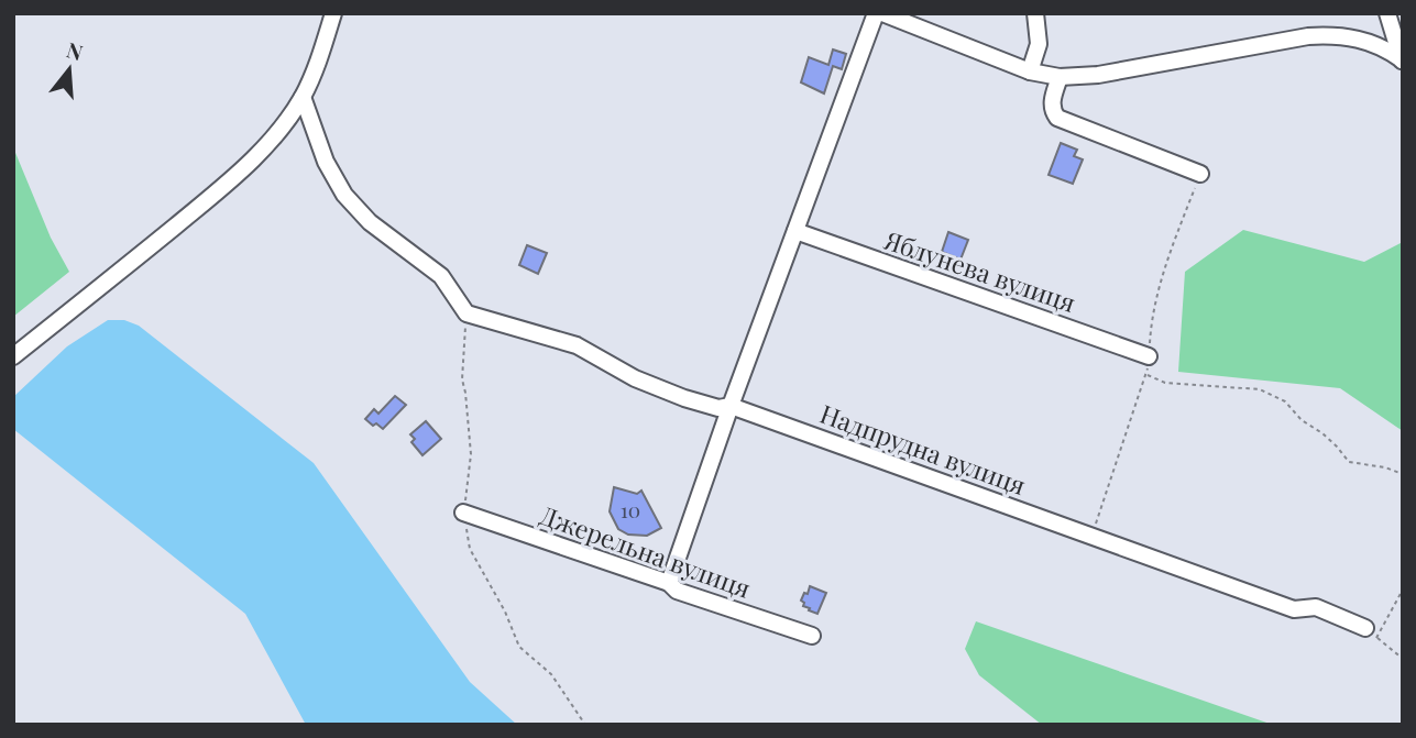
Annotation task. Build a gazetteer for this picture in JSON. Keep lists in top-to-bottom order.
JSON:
{
  "streets": {
    "street": ["Яблунева вулиця", "Надпрудна вулиця", "Джерельна вулиця"]
  },
  "house_numbers": ["10"],
  "north": "top"
}
